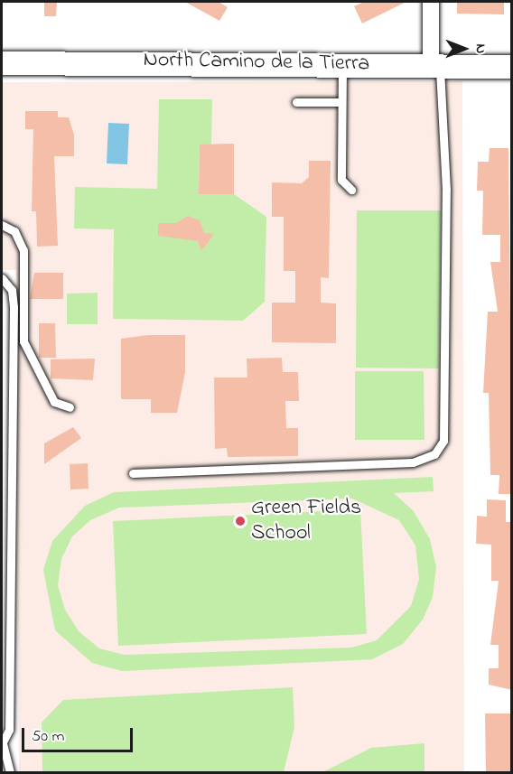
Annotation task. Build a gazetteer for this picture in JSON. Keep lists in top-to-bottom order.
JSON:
{
  "streets": {
    "street": ["North Camino de la Tierra"]
  },
  "places": ["Green Fields School"],
  "scale_bar": "50 m",
  "north": "right"
}
